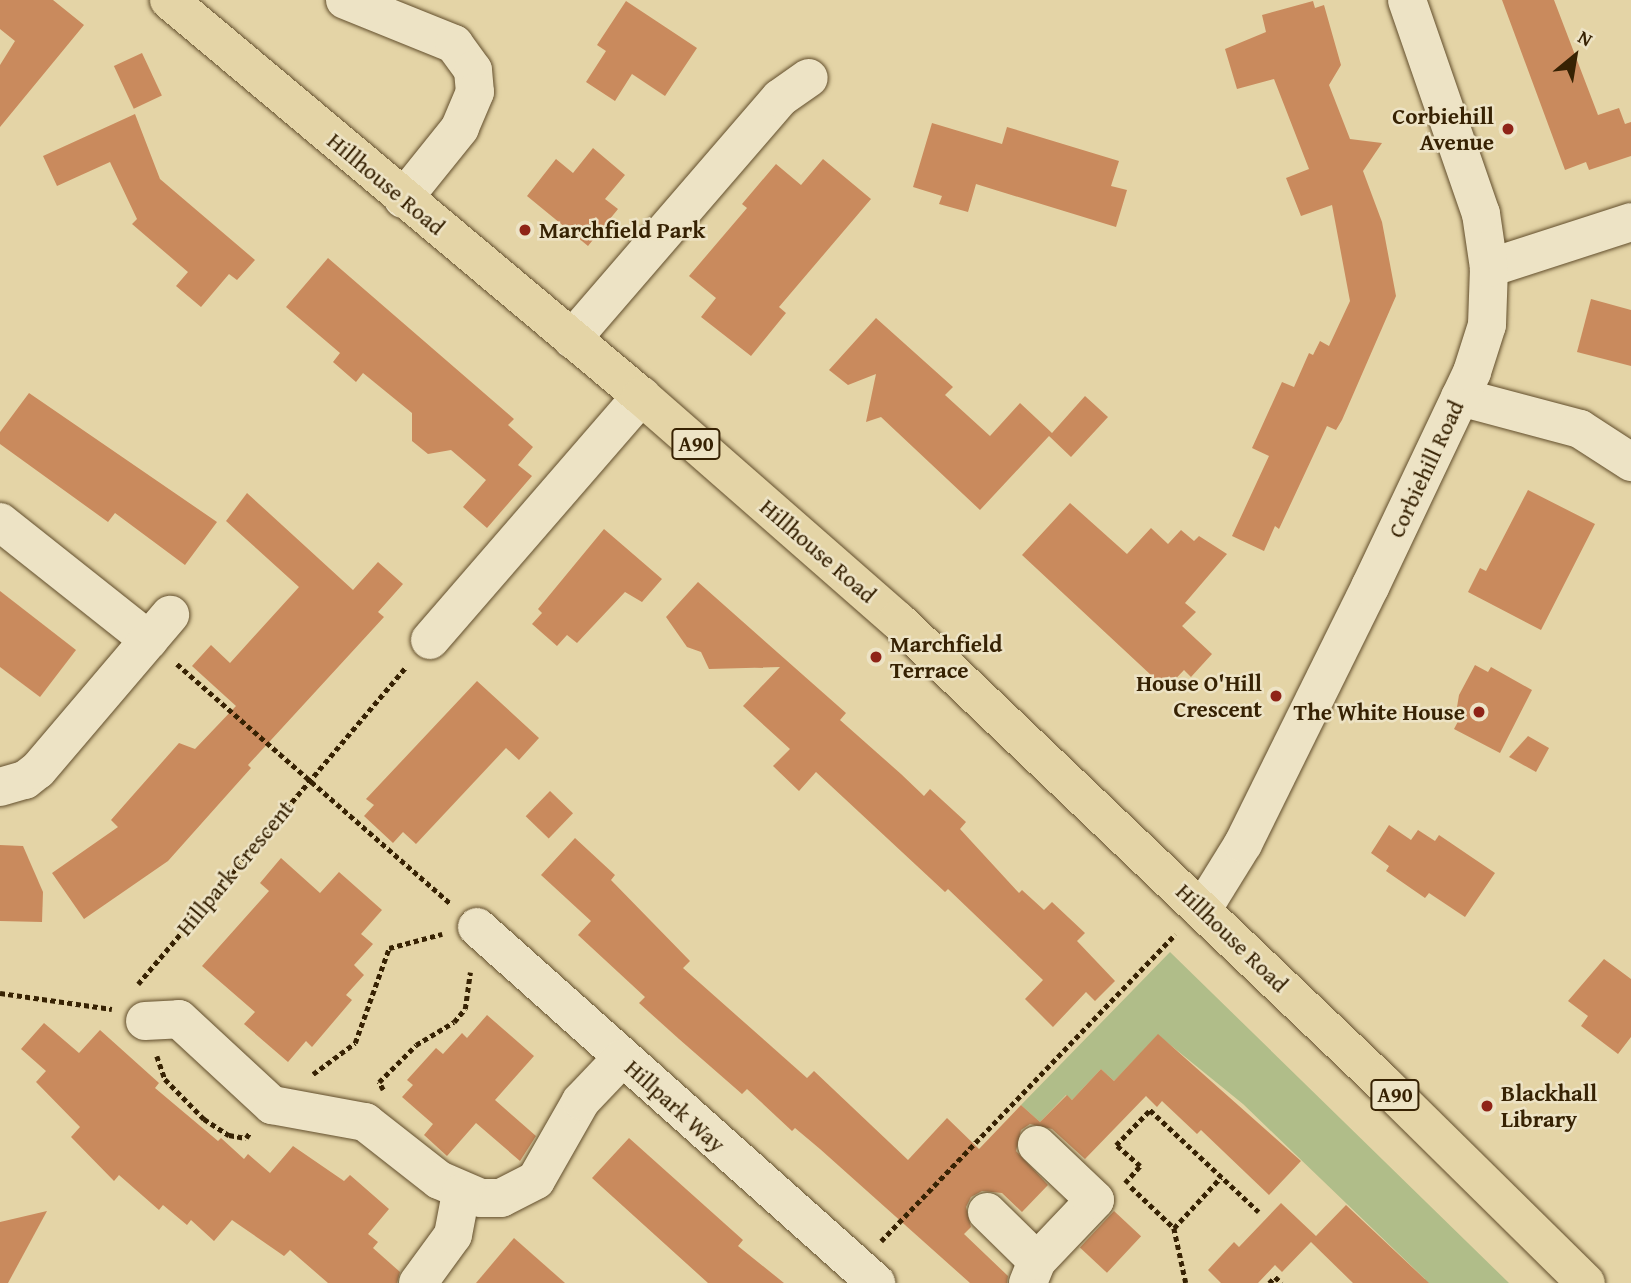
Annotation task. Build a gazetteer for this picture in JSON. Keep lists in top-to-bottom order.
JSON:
{
  "streets": {
    "main road": ["Hillhouse Road", "A90"],
    "street": ["Corbiehill Road", "Hillpark Way"],
    "path": ["Hillpark Crescent"]
  },
  "crossings": [
    ["Hillhouse Road", "Corbiehill Road"]
  ],
  "places": [
    "Corbiehill Avenue",
    "Marchfield Park",
    "Marchfield Terrace",
    "House O'Hill Crescent",
    "The White House",
    "Blackhall Library"
  ],
  "north": "top right"
}
